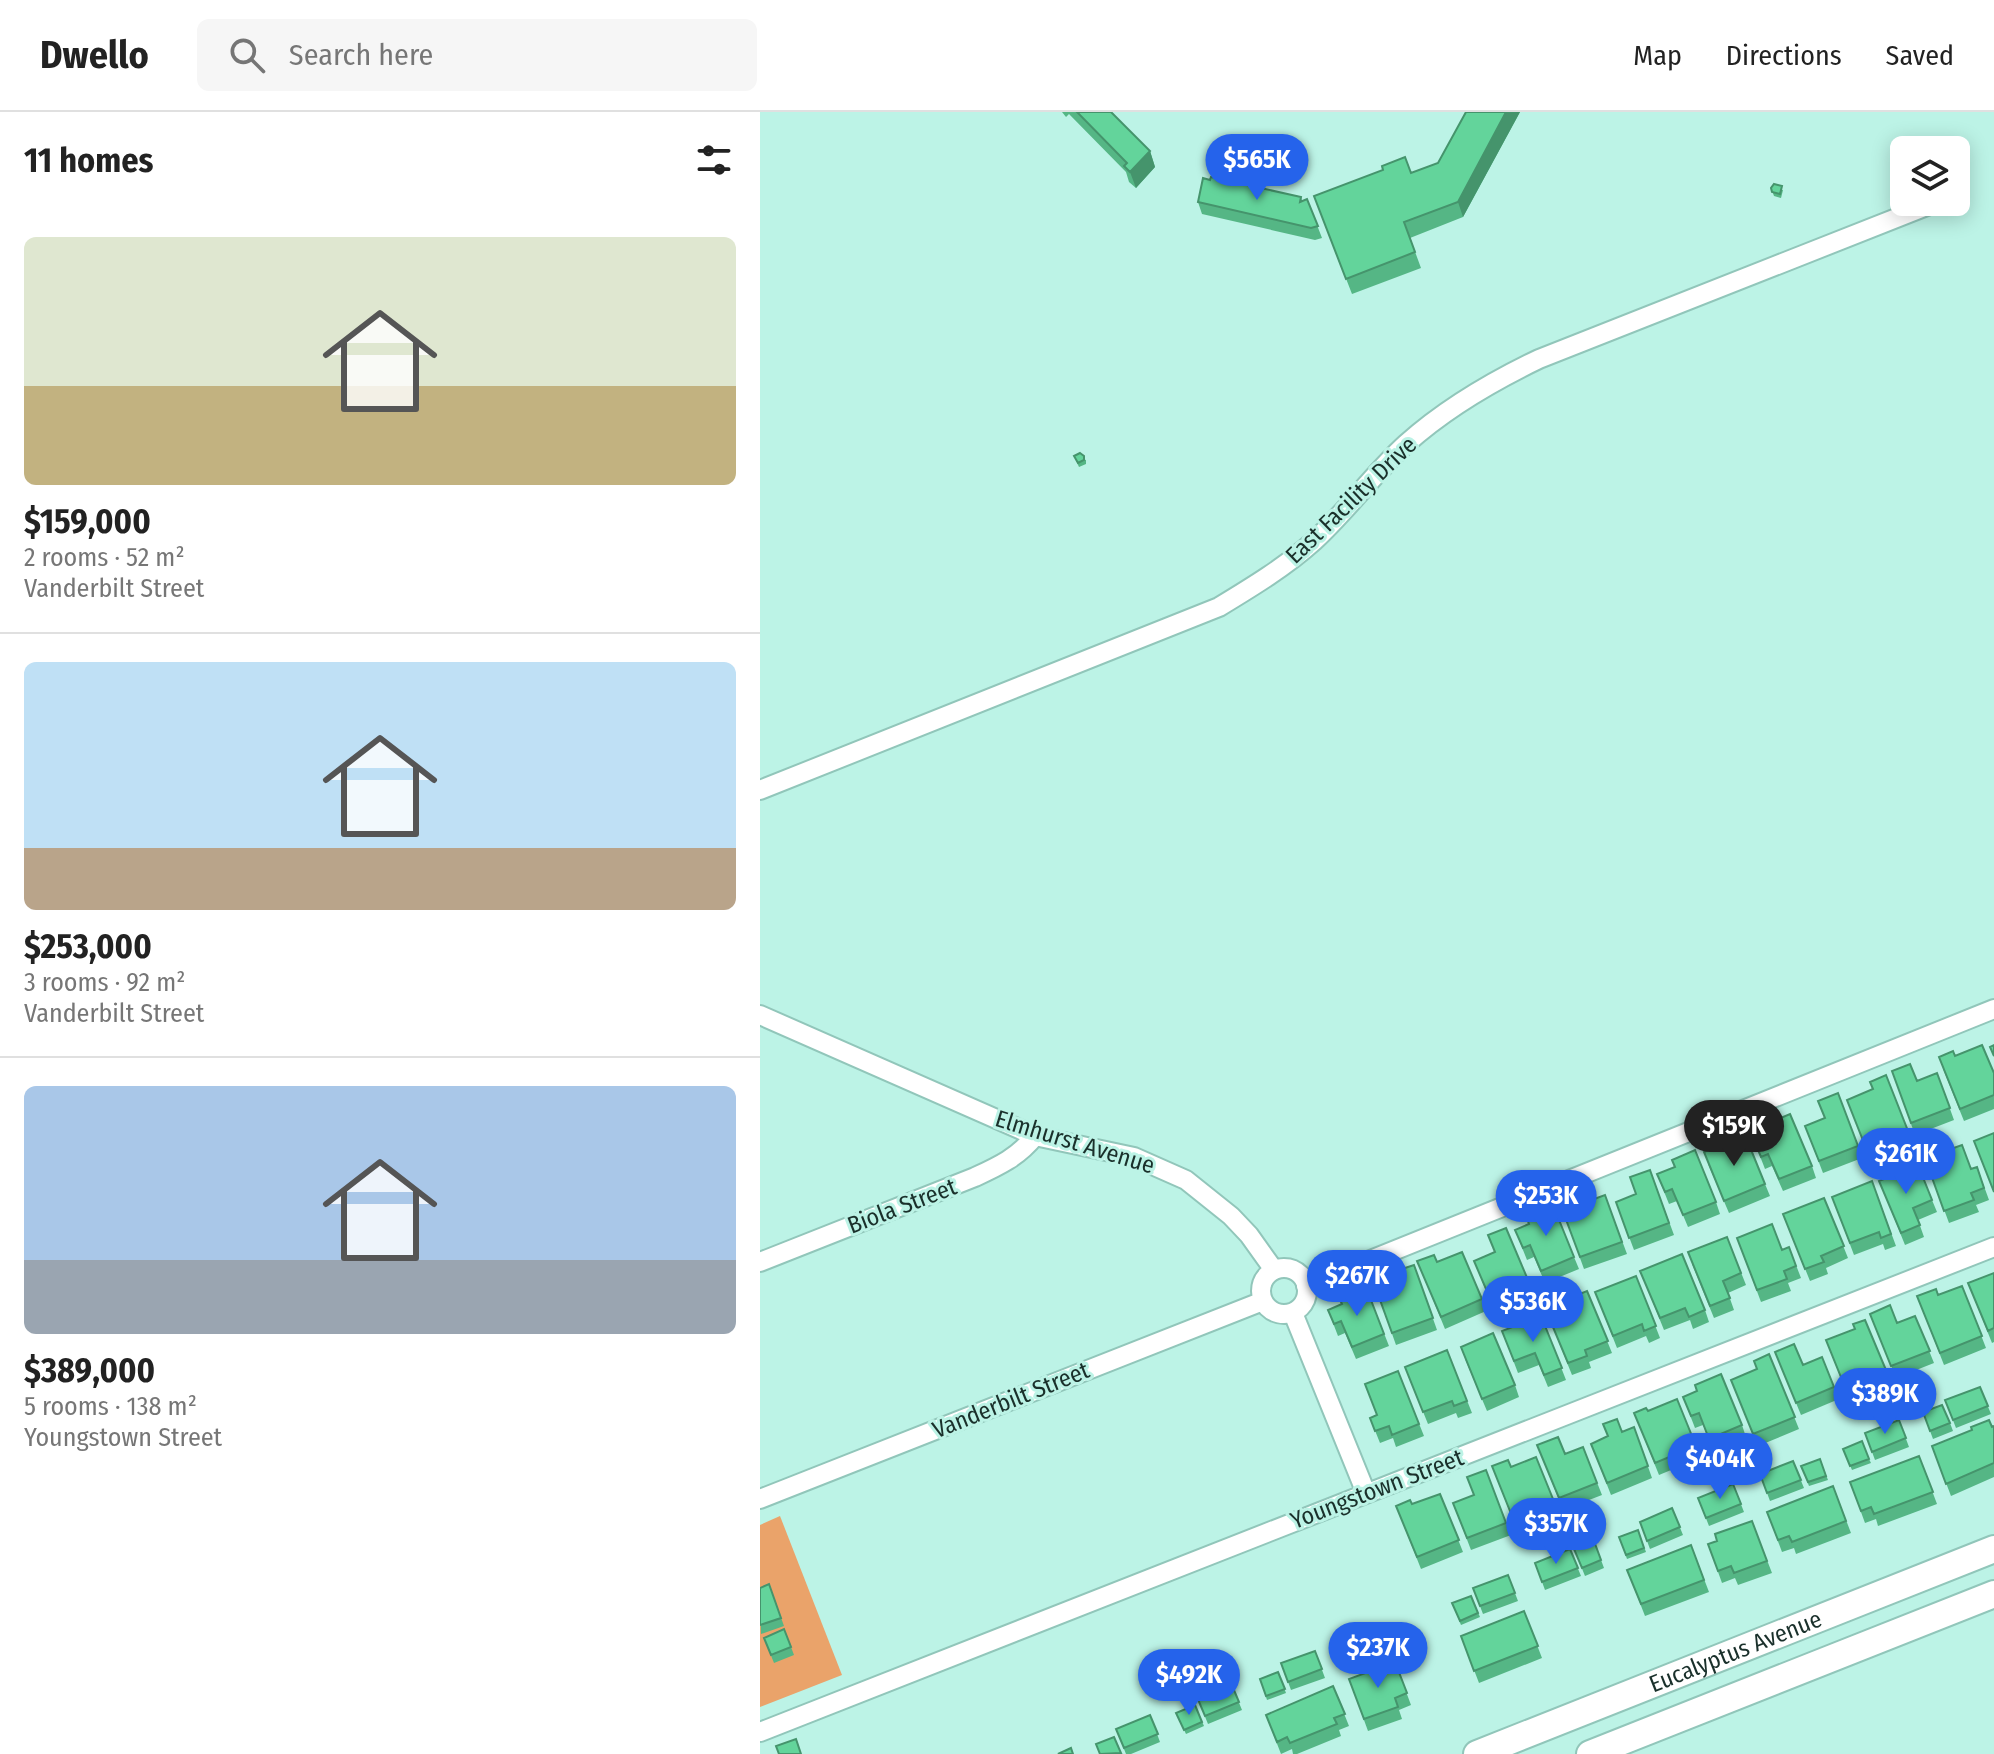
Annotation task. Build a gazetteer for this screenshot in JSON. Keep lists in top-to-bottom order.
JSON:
{
  "streets": {
    "street": [
      "East Facility Drive",
      "Elmhurst Avenue",
      "Biola Street",
      "Vanderbilt Street",
      "Youngstown Street",
      "Eucalyptus Avenue"
    ]
  },
  "crossings": [
    ["Elmhurst Avenue", "Biola Street"],
    ["Elmhurst Avenue", "Vanderbilt Street"]
  ],
  "page": {
    "header": "Dwello",
    "search": "Search here",
    "nav": ["Map", "Directions", "Saved"],
    "heading": "11 homes",
    "price": [
      "$565K",
      "$159K",
      "$261K",
      "$253K",
      "$267K",
      "$536K",
      "$389K",
      "$404K",
      "$357K",
      "$237K",
      "$492K"
    ],
    "list": [
      {
        "name": "$159,000",
        "note": "2 rooms · 52 m² · Vanderbilt Street"
      },
      {
        "name": "$253,000",
        "note": "3 rooms · 92 m² · Vanderbilt Street"
      },
      {
        "name": "$389,000",
        "note": "5 rooms · 138 m² · Youngstown Street"
      }
    ]
  }
}
